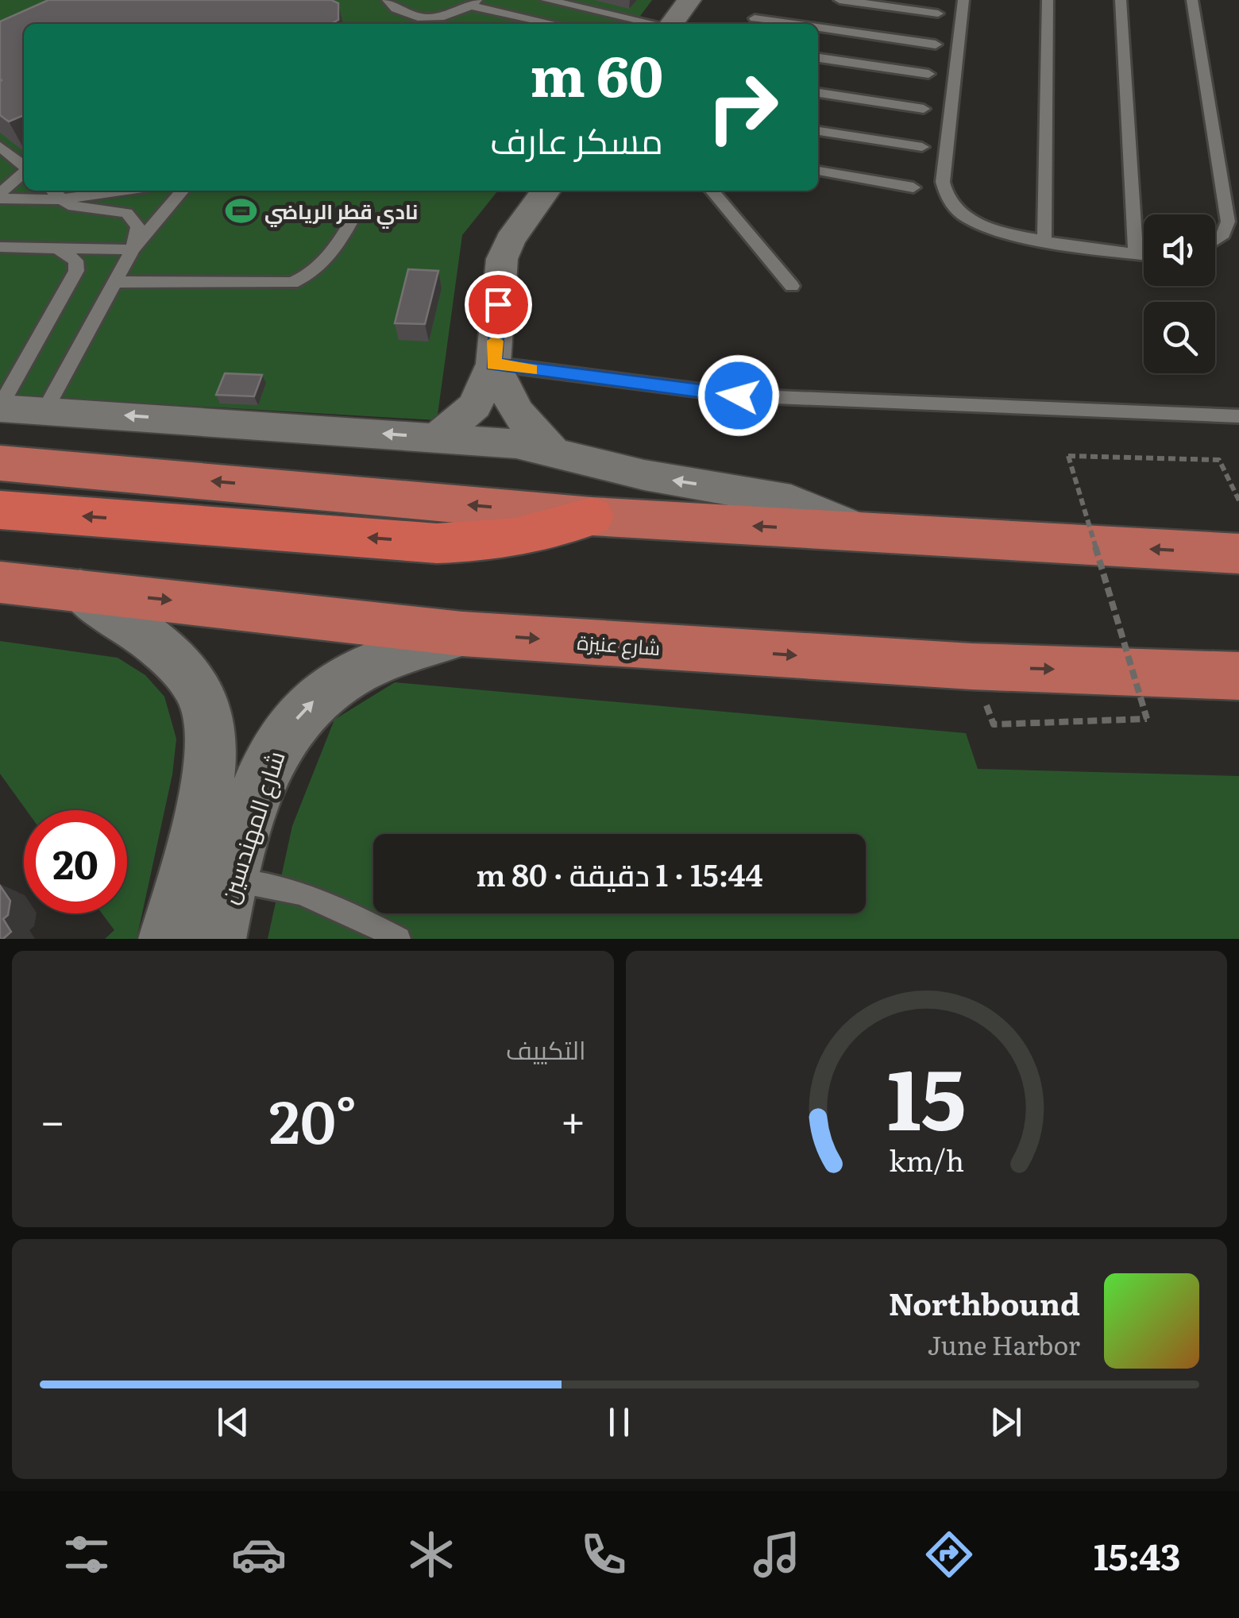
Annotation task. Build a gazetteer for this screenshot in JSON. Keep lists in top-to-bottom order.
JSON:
{
  "streets": {
    "main road": ["شارع عنيزة"],
    "street": ["شارع المهندسين"]
  },
  "crossings": [
    ["شارع عنيزة", "شارع المهندسين"]
  ],
  "one_way": ["شارع المهندسين"],
  "places": {
    "sports": ["نادي قطر الرياضي"]
  },
  "page": {
    "turn": ["60 m", "مسكر عارف"],
    "limit": "20",
    "trip": "15:44 · 1 دقيقة · 80 m",
    "tile": "التكييف",
    "heat": ["−", "20°", "+"],
    "song": ["Northbound", "June Harbor"],
    "tabs": "15:43",
    "gauge": ["15", "km/h"]
  }
}
